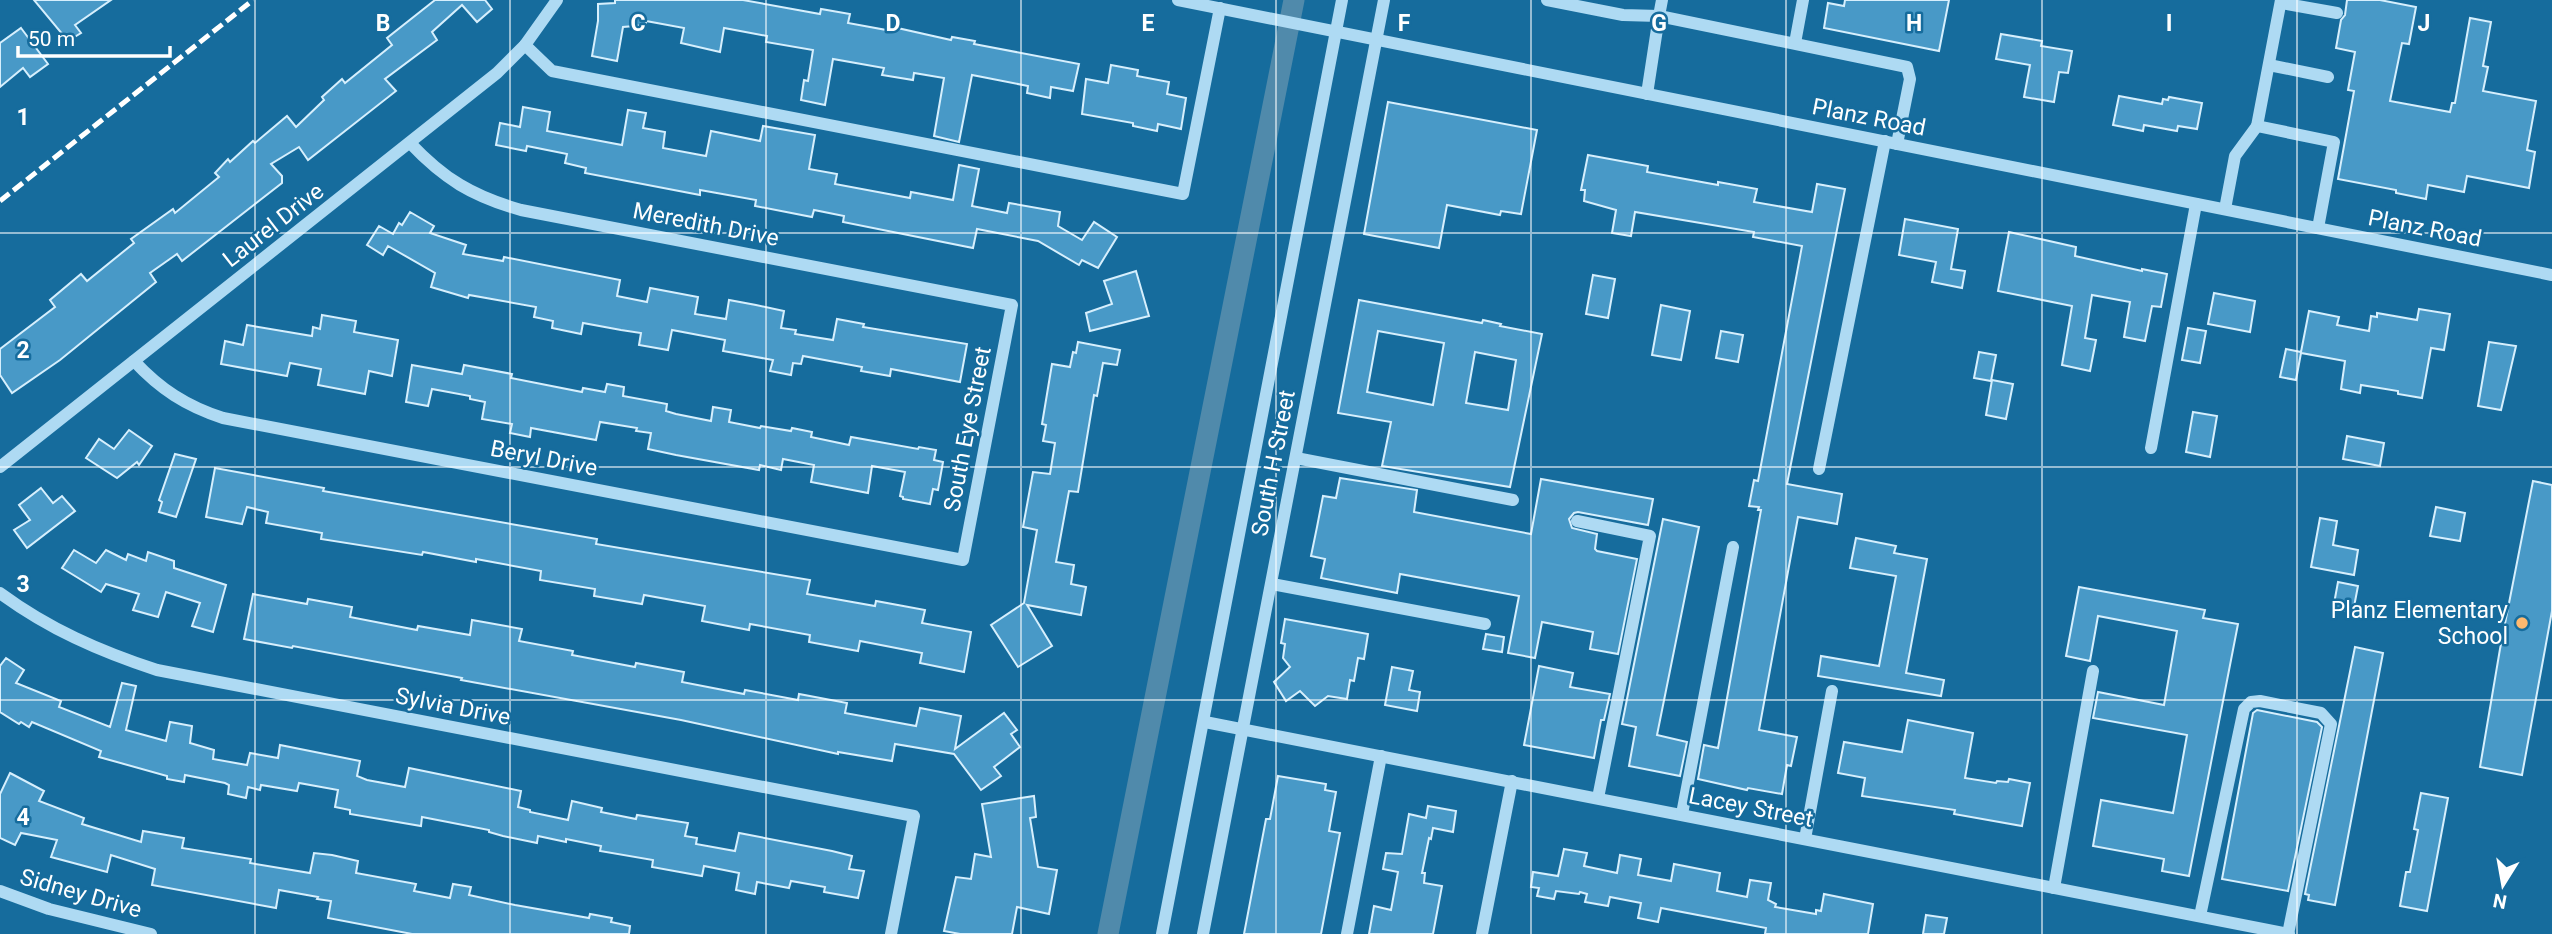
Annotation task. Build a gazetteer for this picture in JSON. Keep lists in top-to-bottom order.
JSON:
{
  "streets": {
    "street": [
      "Planz Road",
      "Meredith Drive",
      "Laurel Drive",
      "South Eye Street",
      "Beryl Drive",
      "South H Street",
      "Sylvia Drive",
      "Lacey Street",
      "Sidney Drive"
    ]
  },
  "crossings": [
    ["Planz Road", "South H Street"],
    ["Meredith Drive", "Laurel Drive"],
    ["Meredith Drive", "South Eye Street"],
    ["Laurel Drive", "Beryl Drive"],
    ["South Eye Street", "Beryl Drive"],
    ["South H Street", "Lacey Street"]
  ],
  "places": ["Planz Elementary School"],
  "scale_bar": "50 m",
  "north": "bottom",
  "grid": {
    "columns": [
      "B",
      "C",
      "D",
      "E",
      "F",
      "G",
      "H",
      "I",
      "J"
    ],
    "rows": [
      "1",
      "2",
      "3",
      "4"
    ]
  }
}
